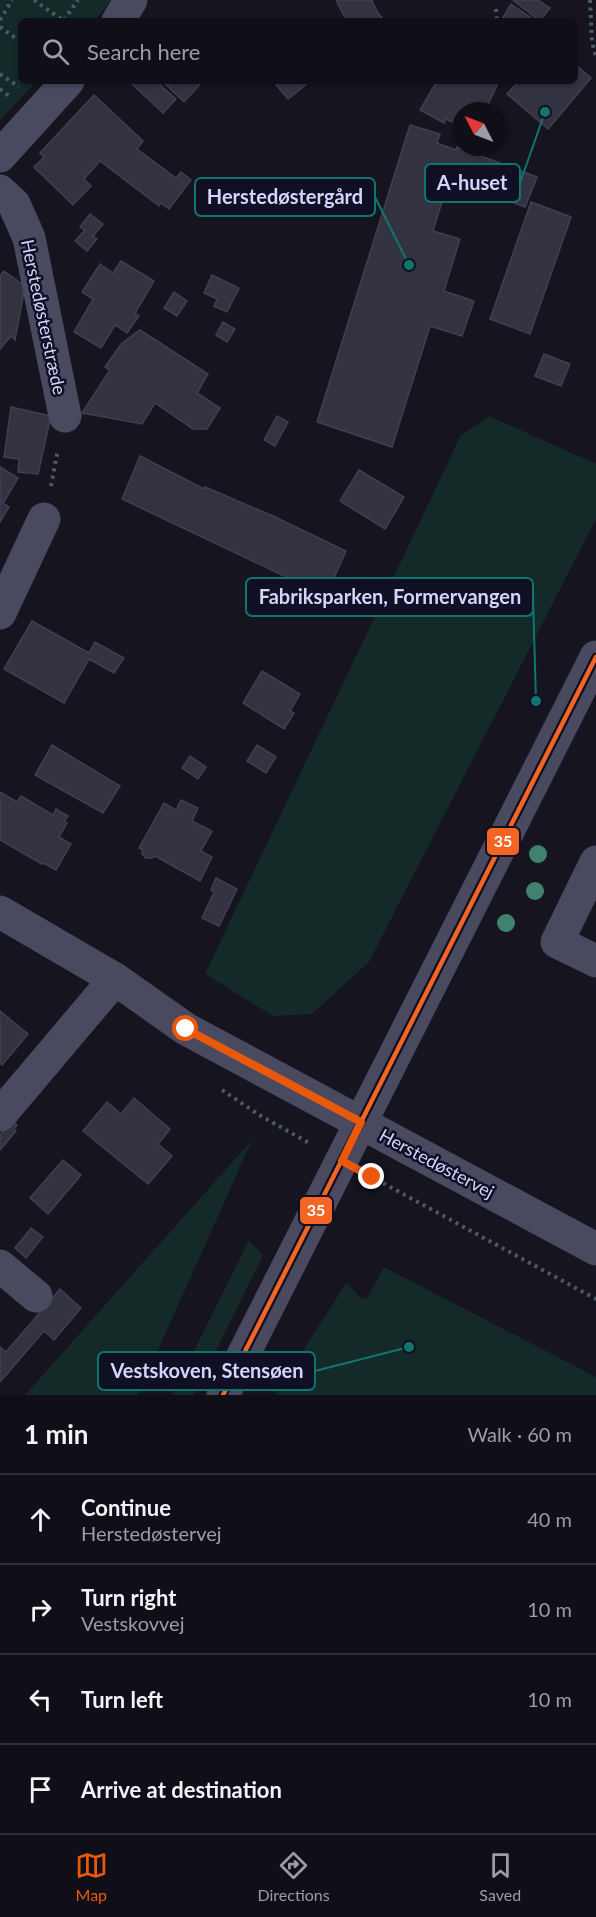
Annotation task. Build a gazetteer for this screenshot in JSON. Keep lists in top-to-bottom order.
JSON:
{
  "streets": {
    "street": ["Herstedøsterstræde", "Herstedøstervej"]
  },
  "places": [
    "A-huset",
    "Herstedøstergård",
    "Fabriksparken, Formervangen",
    "Vestskoven, Stensøen"
  ],
  "lines": ["transit line 35"],
  "north": "top left",
  "page": {
    "search": "Search here",
    "heading": ["1 min", "Walk · 60 m"],
    "list": [
      ["Continue", "Herstedøstervej", "40 m"],
      ["Turn right", "Vestskovvej", "10 m"],
      ["Turn left", "10 m"],
      "Arrive at destination"
    ],
    "nav": ["Map", "Directions", "Saved"]
  }
}
